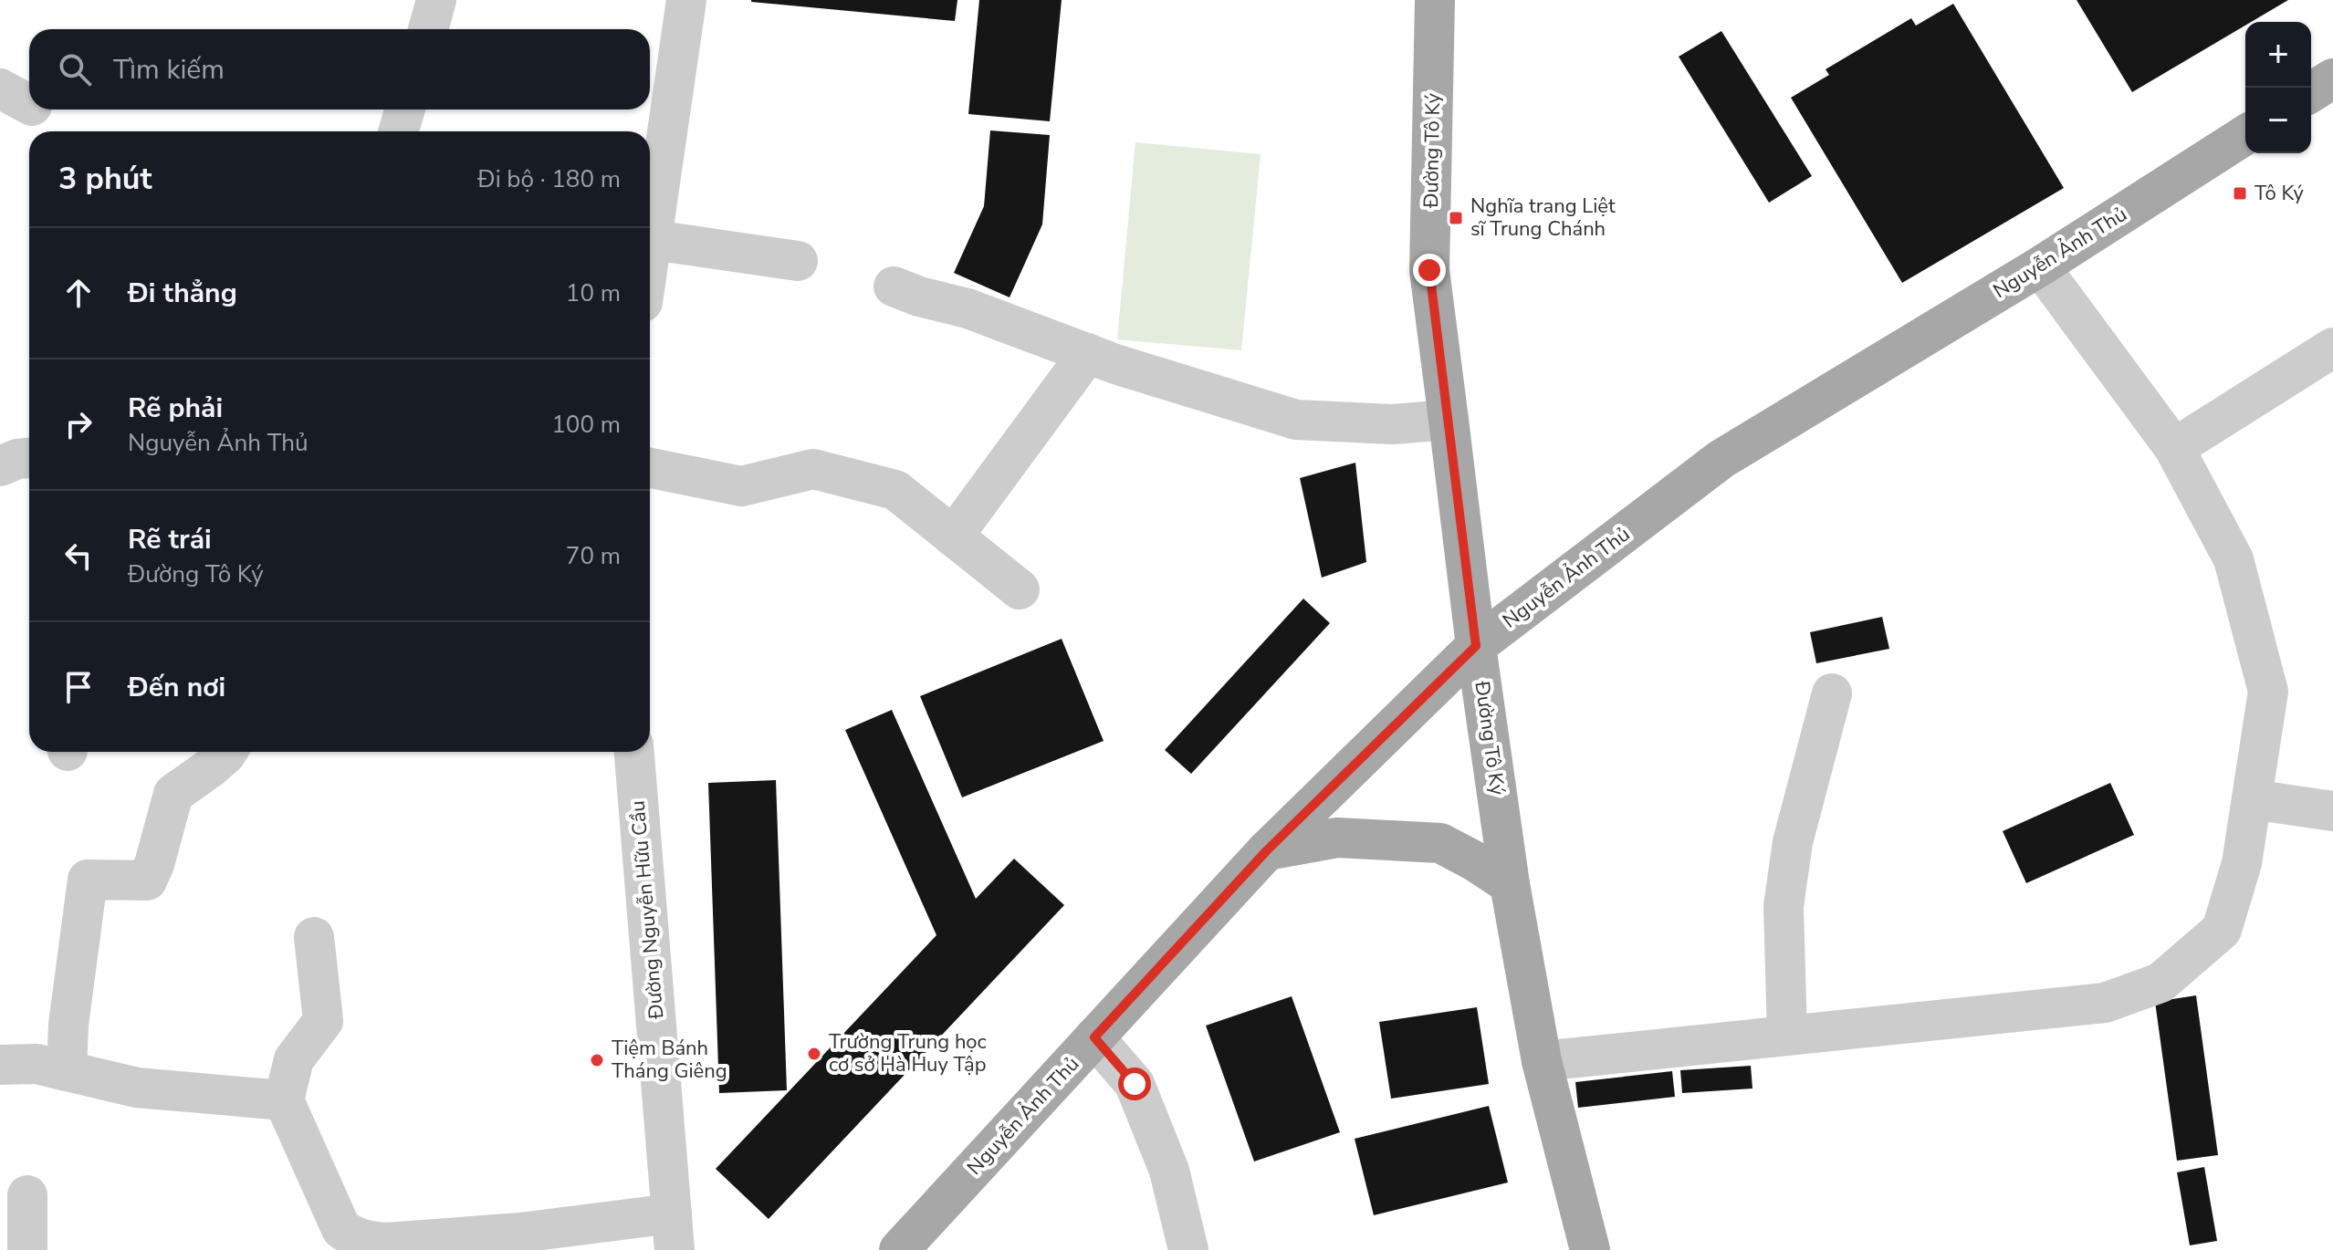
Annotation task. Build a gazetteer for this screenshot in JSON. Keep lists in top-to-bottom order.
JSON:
{
  "streets": {
    "main road": ["Đường Tô Ký", "Nguyễn Ảnh Thủ"],
    "street": ["Đường Nguyễn Hữu Cầu"]
  },
  "crossings": [
    ["Đường Tô Ký", "Nguyễn Ảnh Thủ"]
  ],
  "places": {
    "transit": ["Tô Ký", "Nghĩa trang Liệt sĩ Trung Chánh"],
    "other": ["Trường Trung học cơ sở Hà Huy Tập", "Tiệm Bánh Tháng Giêng"]
  },
  "page": {
    "map_buttons": ["+", "−"],
    "search": "Tìm kiếm",
    "heading": ["3 phút", "Đi bộ · 180 m"],
    "list": [
      ["Đi thẳng", "10 m"],
      ["Rẽ phải", "Nguyễn Ảnh Thủ", "100 m"],
      ["Rẽ trái", "Đường Tô Ký", "70 m"],
      "Đến nơi"
    ]
  }
}
